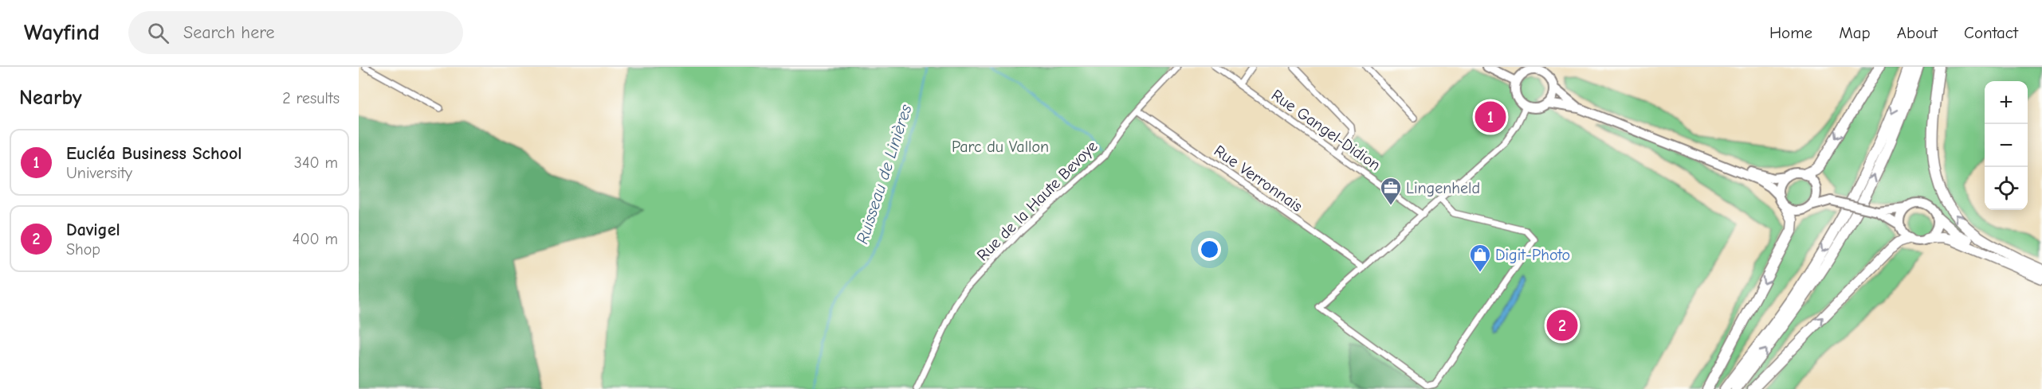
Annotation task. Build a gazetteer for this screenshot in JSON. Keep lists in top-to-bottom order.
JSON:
{
  "streets": {
    "street": ["Rue Gangel-Didion", "Rue Verronnais", "Rue de la Haute Bevoye"]
  },
  "crossings": [
    ["Rue Verronnais", "Rue de la Haute Bevoye"]
  ],
  "water": ["Ruisseau de Linières"],
  "parks": ["Parc du Vallon"],
  "places": {
    "office": ["Lingenheld"],
    "shop": ["Digit-Photo"]
  },
  "page": {
    "header": "Wayfind",
    "search": "Search here",
    "nav": [
      "Home",
      "Map",
      "About",
      "Contact"
    ],
    "heading": ["Nearby", "2 results"],
    "map_buttons": ["+", "−"],
    "pins": ["1", "2"],
    "list": [
      {
        "mark": "1",
        "name": "Eucléa Business School",
        "note": "University",
        "value": "340 m"
      },
      {
        "mark": "2",
        "name": "Davigel",
        "note": "Shop",
        "value": "400 m"
      }
    ]
  }
}
